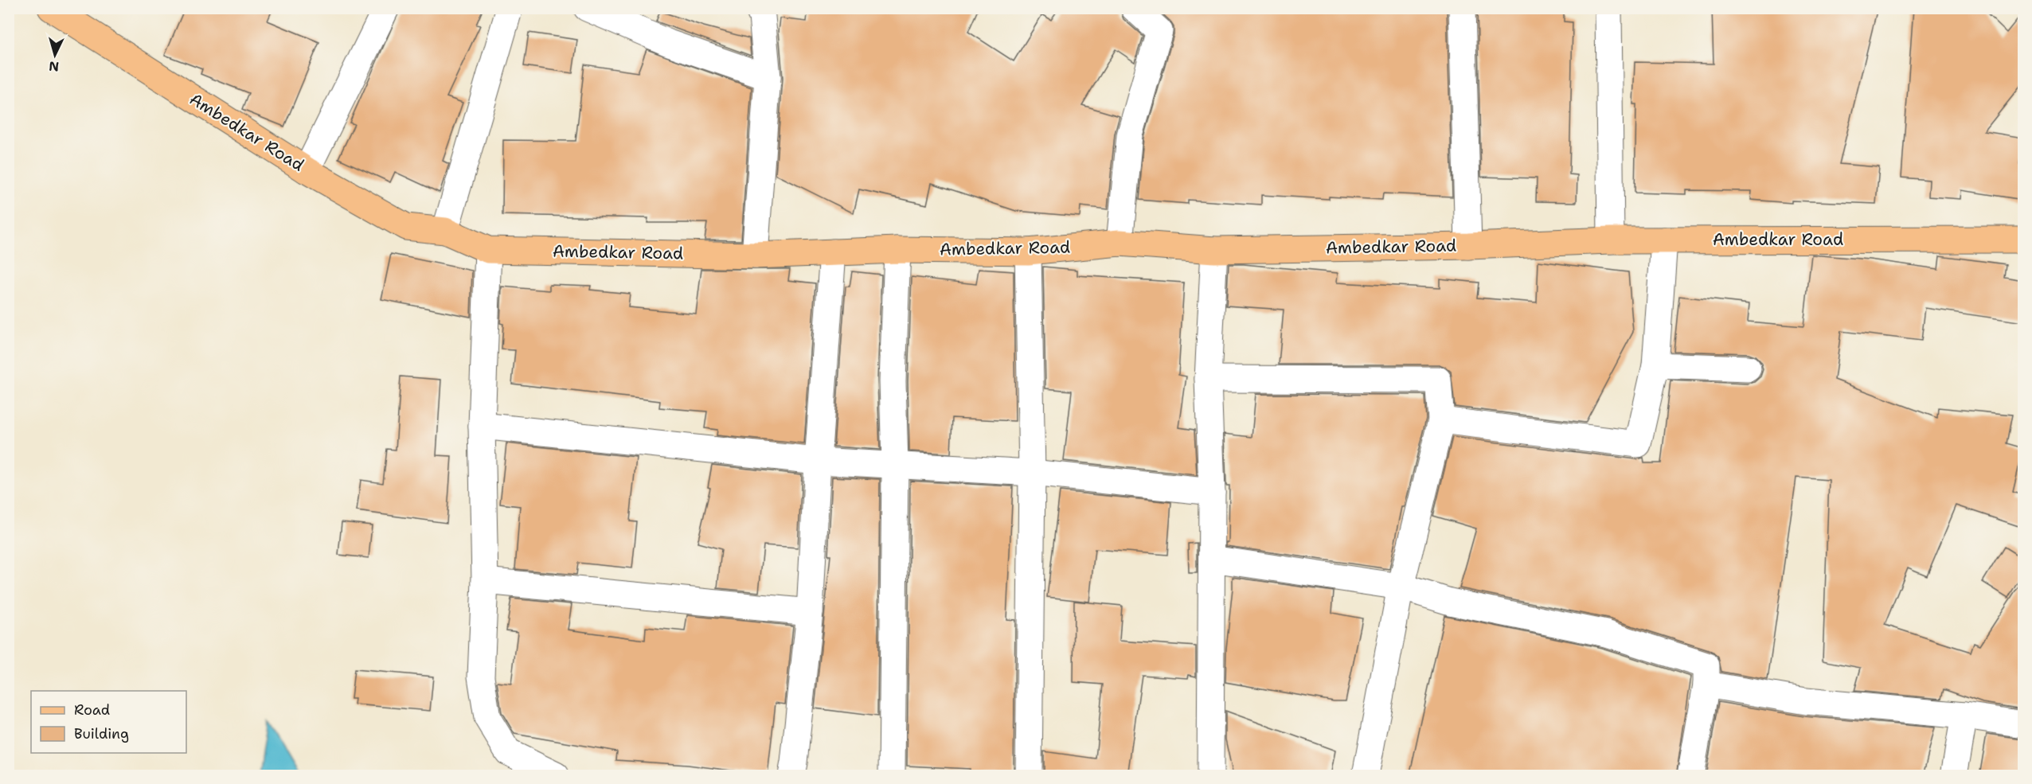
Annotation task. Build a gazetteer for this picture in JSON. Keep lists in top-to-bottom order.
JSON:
{
  "streets": {
    "main road": ["Ambedkar Road"]
  },
  "legend": ["Road", "Building"],
  "north": "bottom"
}
